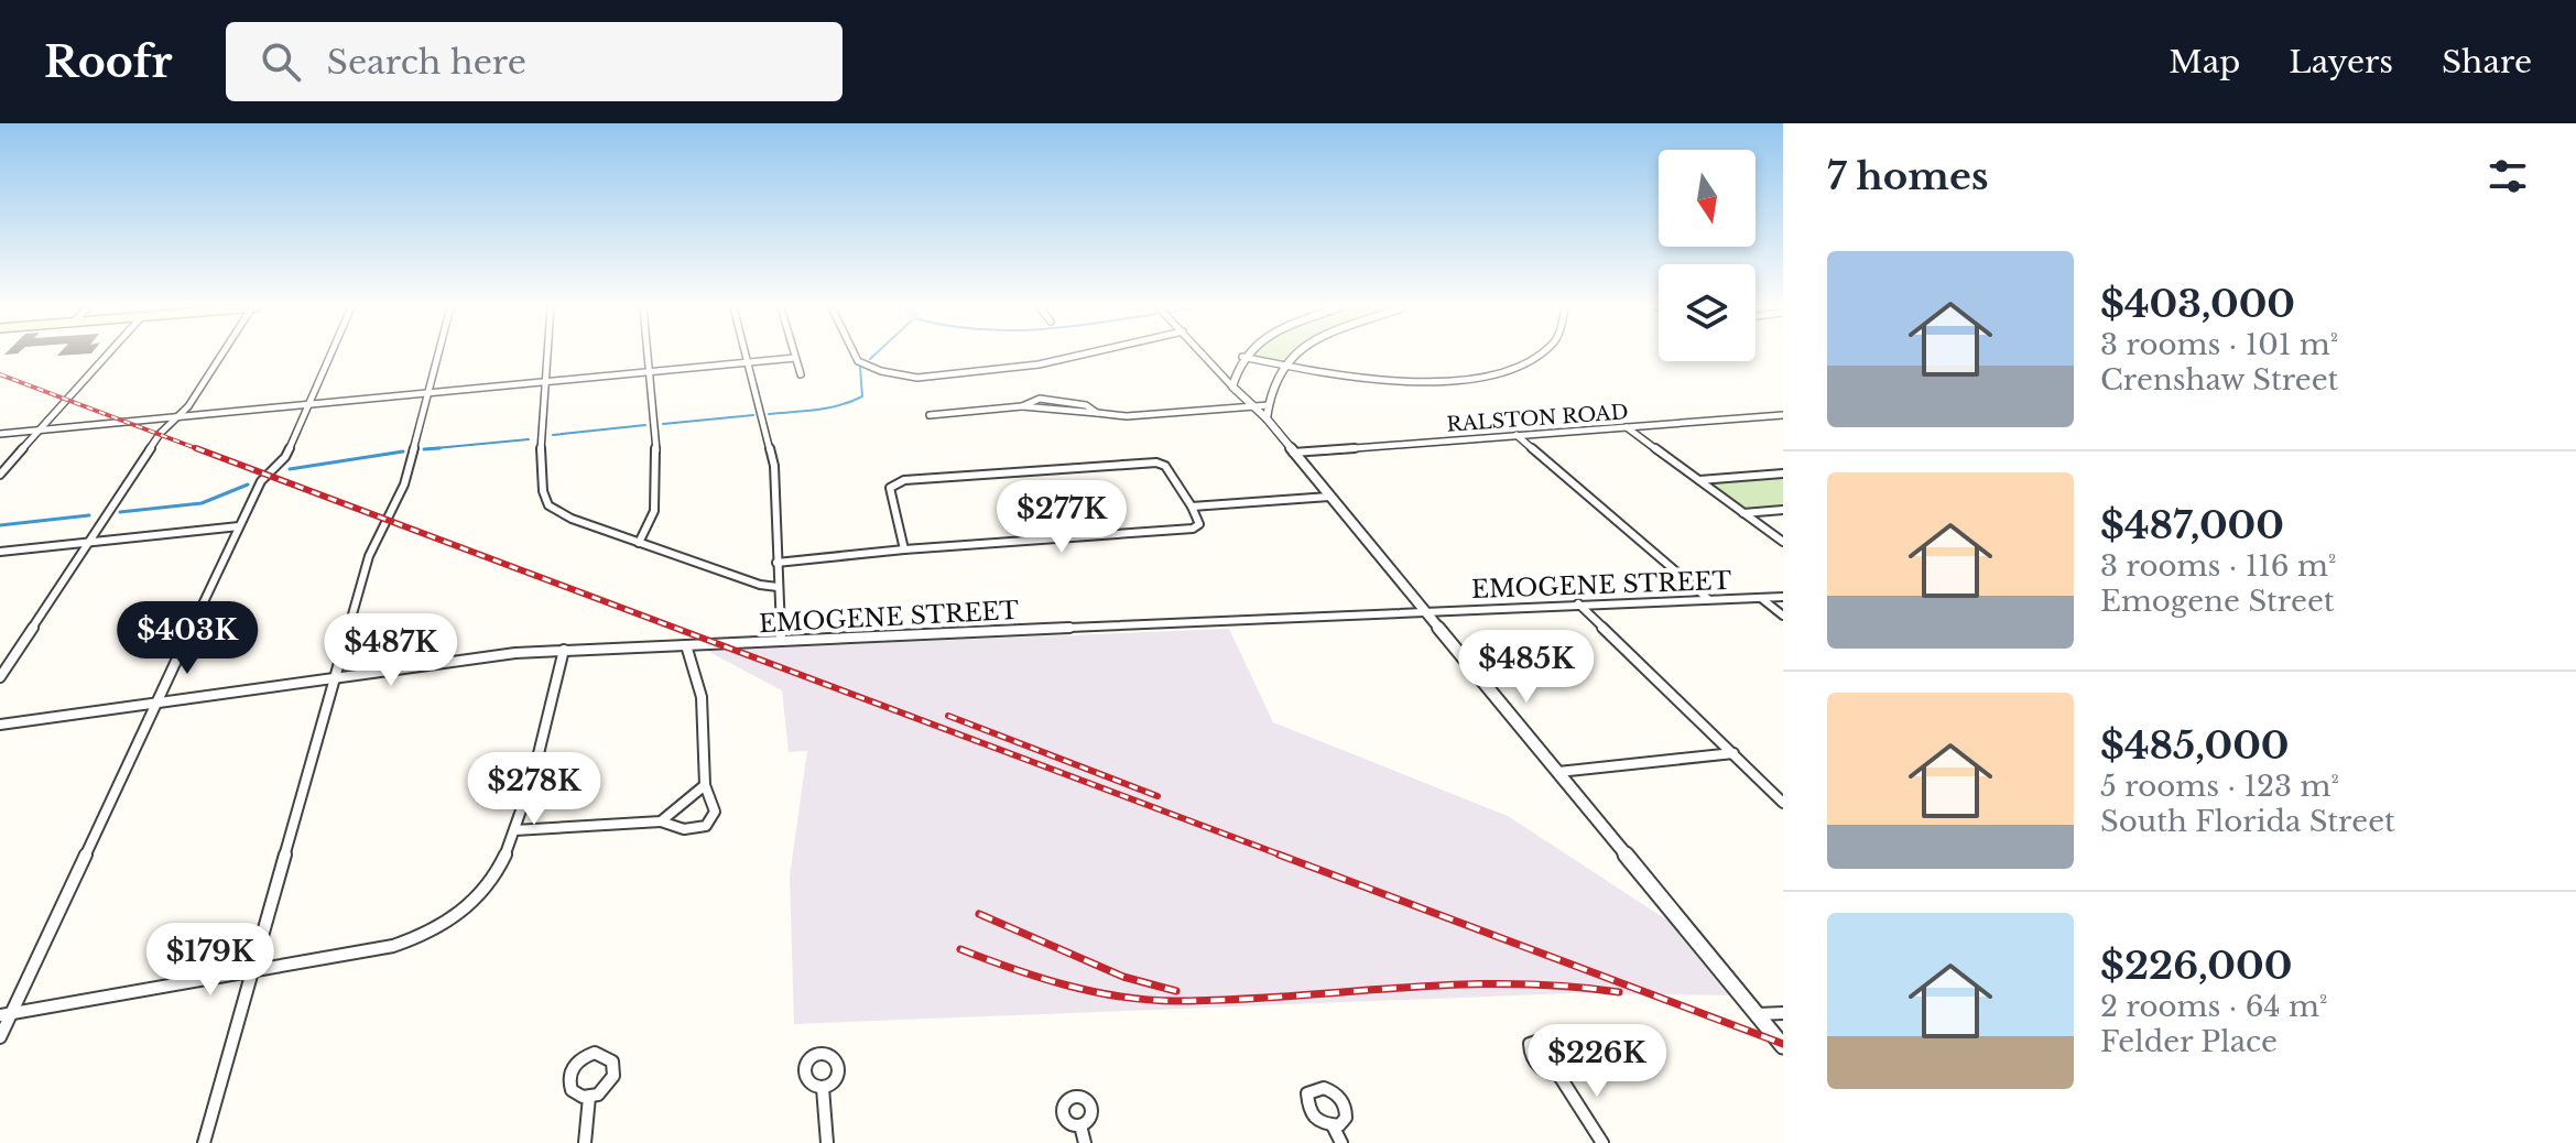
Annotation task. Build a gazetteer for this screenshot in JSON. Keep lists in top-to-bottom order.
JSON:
{
  "streets": {
    "street": ["RALSTON ROAD", "EMOGENE STREET"]
  },
  "north": "bottom",
  "page": {
    "header": "Roofr",
    "search": "Search here",
    "nav": ["Map", "Layers", "Share"],
    "heading": "7 homes",
    "list": [
      {
        "name": "$403,000",
        "note": "3 rooms · 101 m² · Crenshaw Street"
      },
      {
        "name": "$487,000",
        "note": "3 rooms · 116 m² · Emogene Street"
      },
      {
        "name": "$485,000",
        "note": "5 rooms · 123 m² · South Florida Street"
      },
      {
        "name": "$226,000",
        "note": "2 rooms · 64 m² · Felder Place"
      }
    ],
    "price": [
      "$277K",
      "$403K",
      "$487K",
      "$485K",
      "$278K",
      "$179K",
      "$226K"
    ]
  }
}
